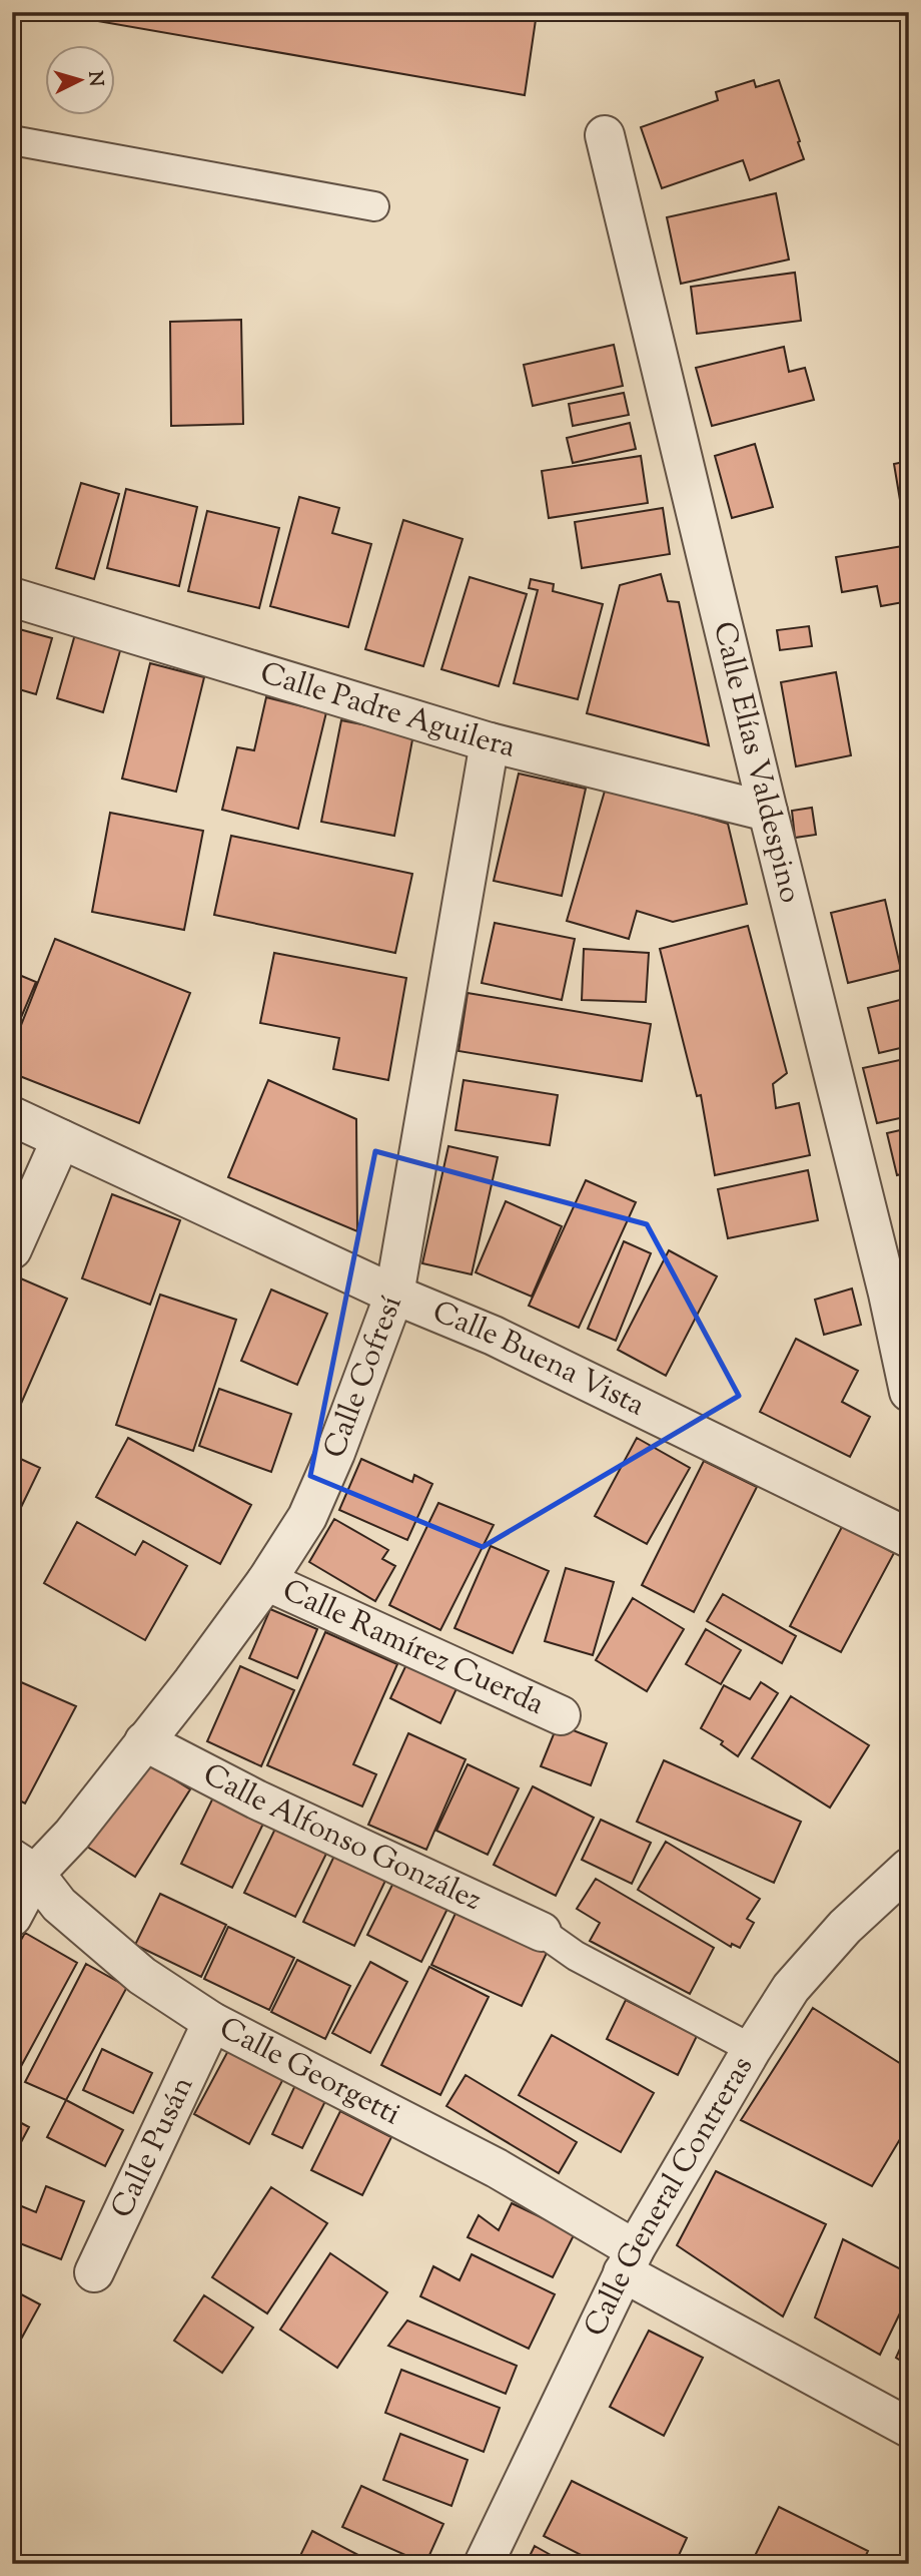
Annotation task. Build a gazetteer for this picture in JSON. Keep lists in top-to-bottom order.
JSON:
{
  "streets": {
    "street": [
      "Calle Padre Aguilera",
      "Calle Elías Valdespino",
      "Calle Buena Vista",
      "Calle Cofresí",
      "Calle Ramírez Cuerda",
      "Calle Alfonso González",
      "Calle Georgetti",
      "Calle Pusán",
      "Calle General Contreras"
    ]
  },
  "crossings": [
    ["Calle Padre Aguilera", "Calle Elías Valdespino"],
    ["Calle Padre Aguilera", "Calle Cofresí"],
    ["Calle Buena Vista", "Calle Cofresí"],
    ["Calle Cofresí", "Calle Ramírez Cuerda"],
    ["Calle Cofresí", "Calle Alfonso González"],
    ["Calle Cofresí", "Calle Georgetti"],
    ["Calle Georgetti", "Calle Pusán"],
    ["Calle Georgetti", "Calle General Contreras"]
  ],
  "north": "right"
}
